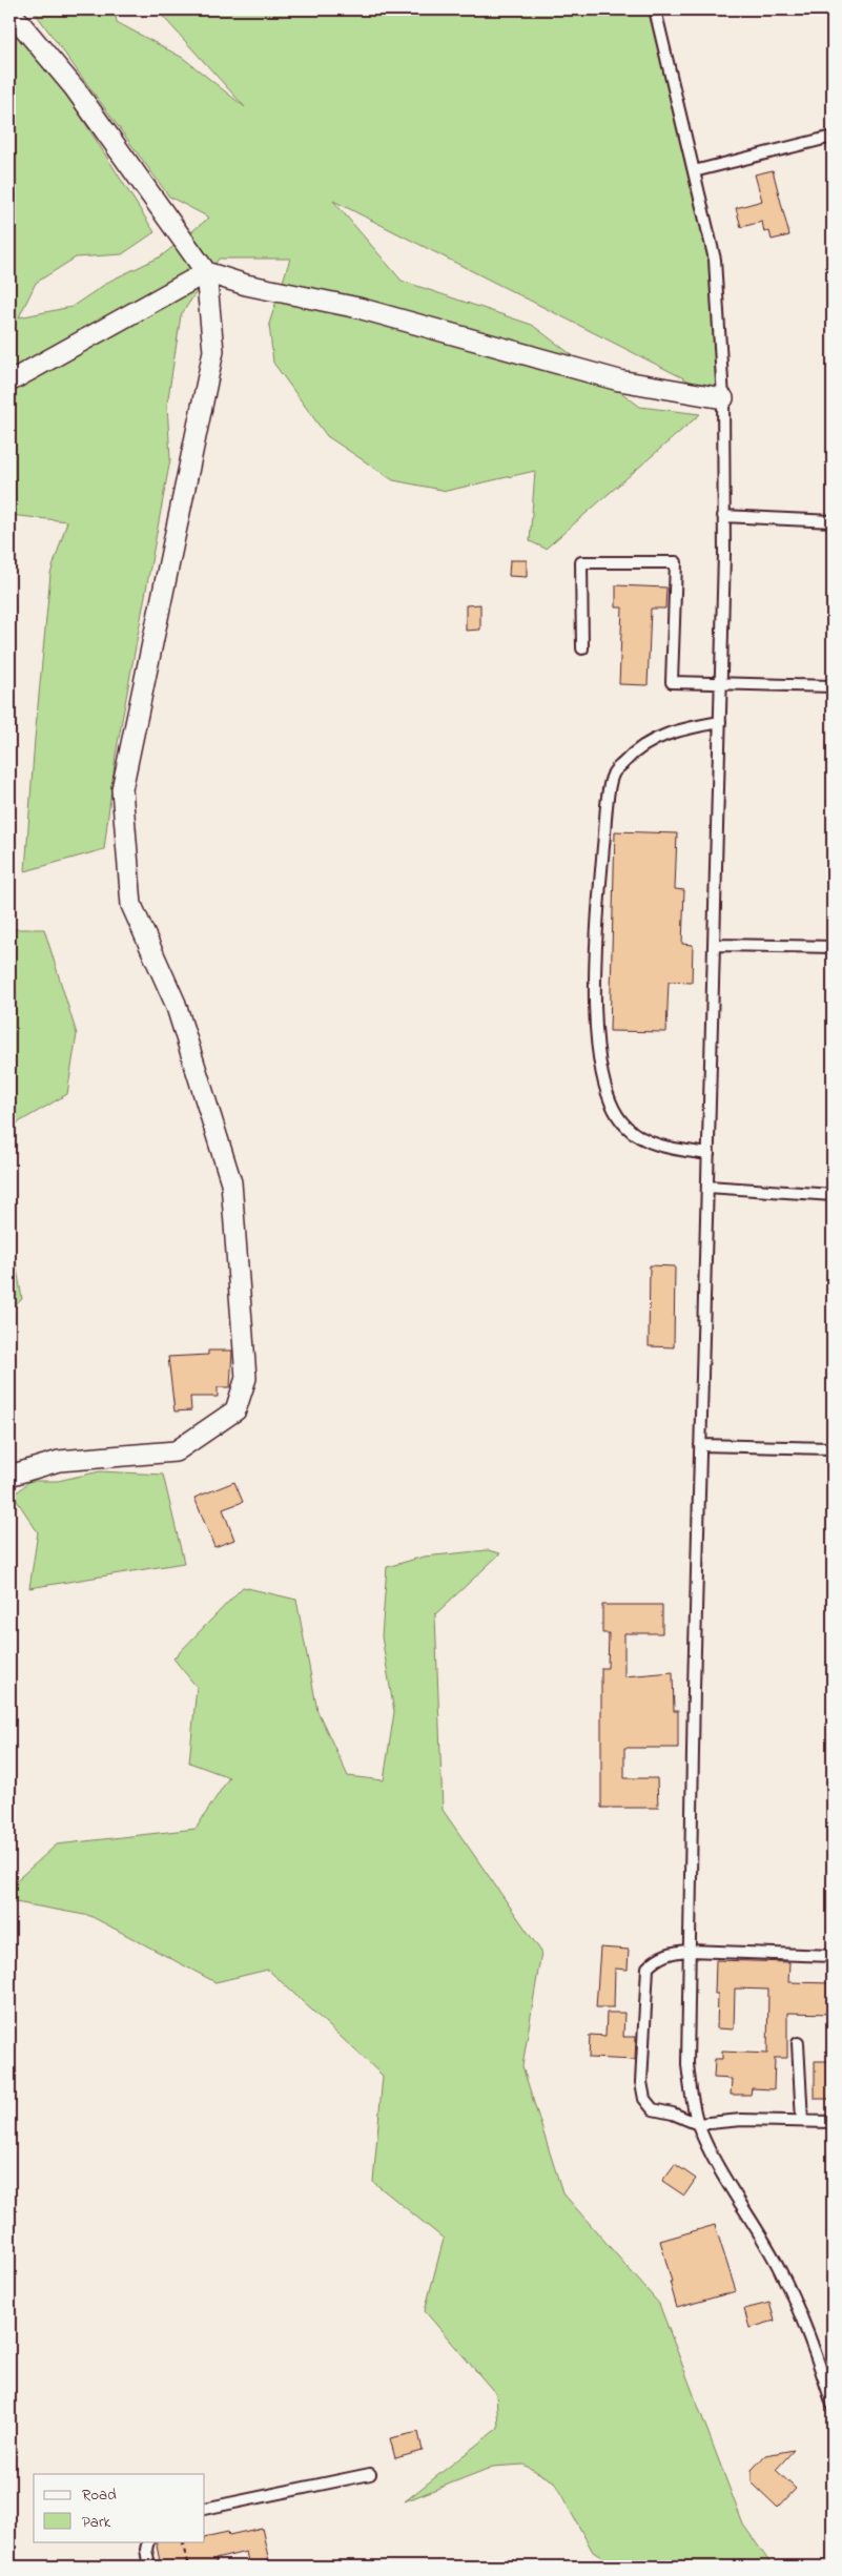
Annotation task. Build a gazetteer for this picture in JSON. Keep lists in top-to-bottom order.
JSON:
{
  "legend": ["Road", "Park"]
}
